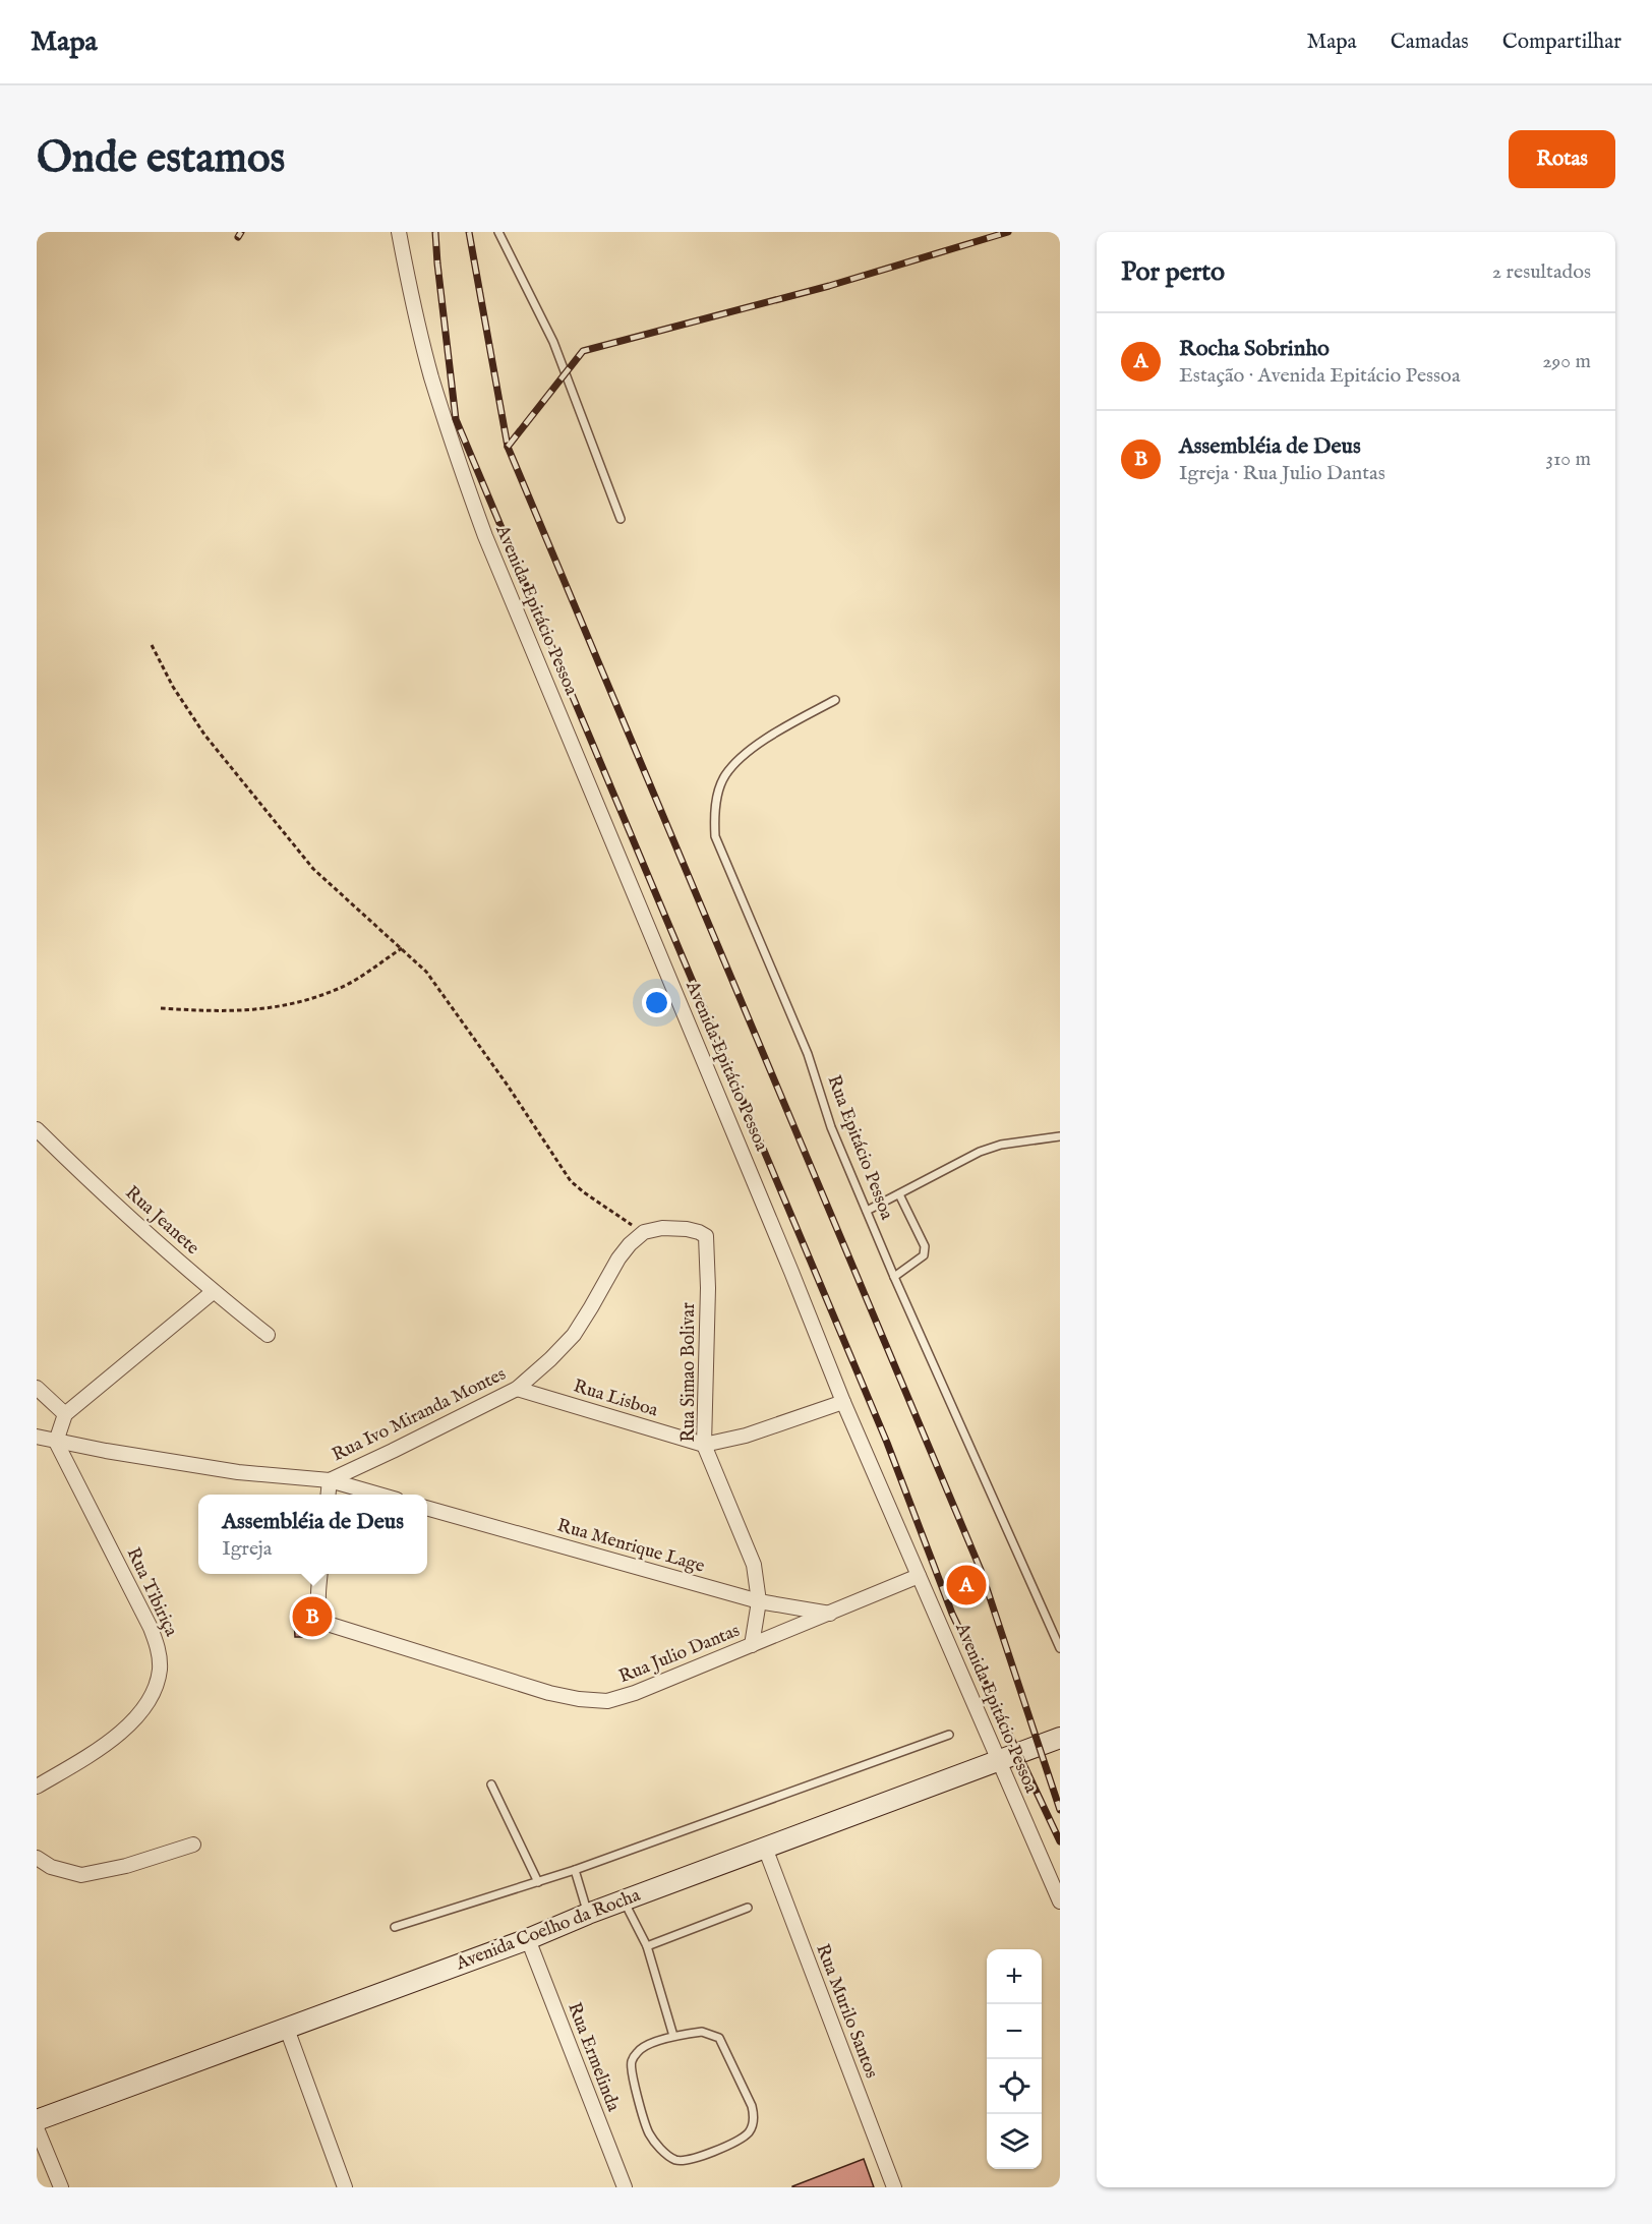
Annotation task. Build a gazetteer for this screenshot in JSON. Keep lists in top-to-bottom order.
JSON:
{
  "streets": {
    "main road": ["Avenida Coelho da Rocha"],
    "street": [
      "Avenida Epitácio Pessoa",
      "Rua Jeanete",
      "Rua Simao Bolivar",
      "Rua Lisboa",
      "Rua Ivo Miranda Montes",
      "Rua Menrique Lage",
      "Rua Tibiriça",
      "Rua Julio Dantas",
      "Rua Murilo Santos",
      "Rua Ermelinda"
    ],
    "lane": ["Rua Epitácio Pessoa"]
  },
  "crossings": [
    ["Avenida Epitácio Pessoa", "Rua Lisboa"],
    ["Avenida Epitácio Pessoa", "Rua Julio Dantas"],
    ["Avenida Epitácio Pessoa", "Avenida Coelho da Rocha"],
    ["Rua Simao Bolivar", "Rua Lisboa"],
    ["Rua Simao Bolivar", "Rua Ivo Miranda Montes"],
    ["Rua Simao Bolivar", "Rua Menrique Lage"],
    ["Rua Simao Bolivar", "Rua Julio Dantas"],
    ["Rua Lisboa", "Rua Ivo Miranda Montes"],
    ["Rua Ivo Miranda Montes", "Rua Tibiriça"],
    ["Rua Menrique Lage", "Rua Julio Dantas"],
    ["Avenida Coelho da Rocha", "Rua Murilo Santos"],
    ["Avenida Coelho da Rocha", "Rua Ermelinda"]
  ],
  "page": {
    "header": "Mapa",
    "nav": ["Mapa", "Camadas", "Compartilhar"],
    "buttons": "Rotas",
    "title": "Onde estamos",
    "heading": ["Por perto", "2 resultados"],
    "list": [
      {
        "mark": "A",
        "name": "Rocha Sobrinho",
        "note": "Estação · Avenida Epitácio Pessoa",
        "value": "290 m"
      },
      {
        "mark": "B",
        "name": "Assembléia de Deus",
        "note": "Igreja · Rua Julio Dantas",
        "value": "310 m"
      }
    ],
    "popup": ["Assembléia de Deus", "Igreja"],
    "pins": ["A", "B"],
    "map_buttons": ["+", "−"]
  }
}
